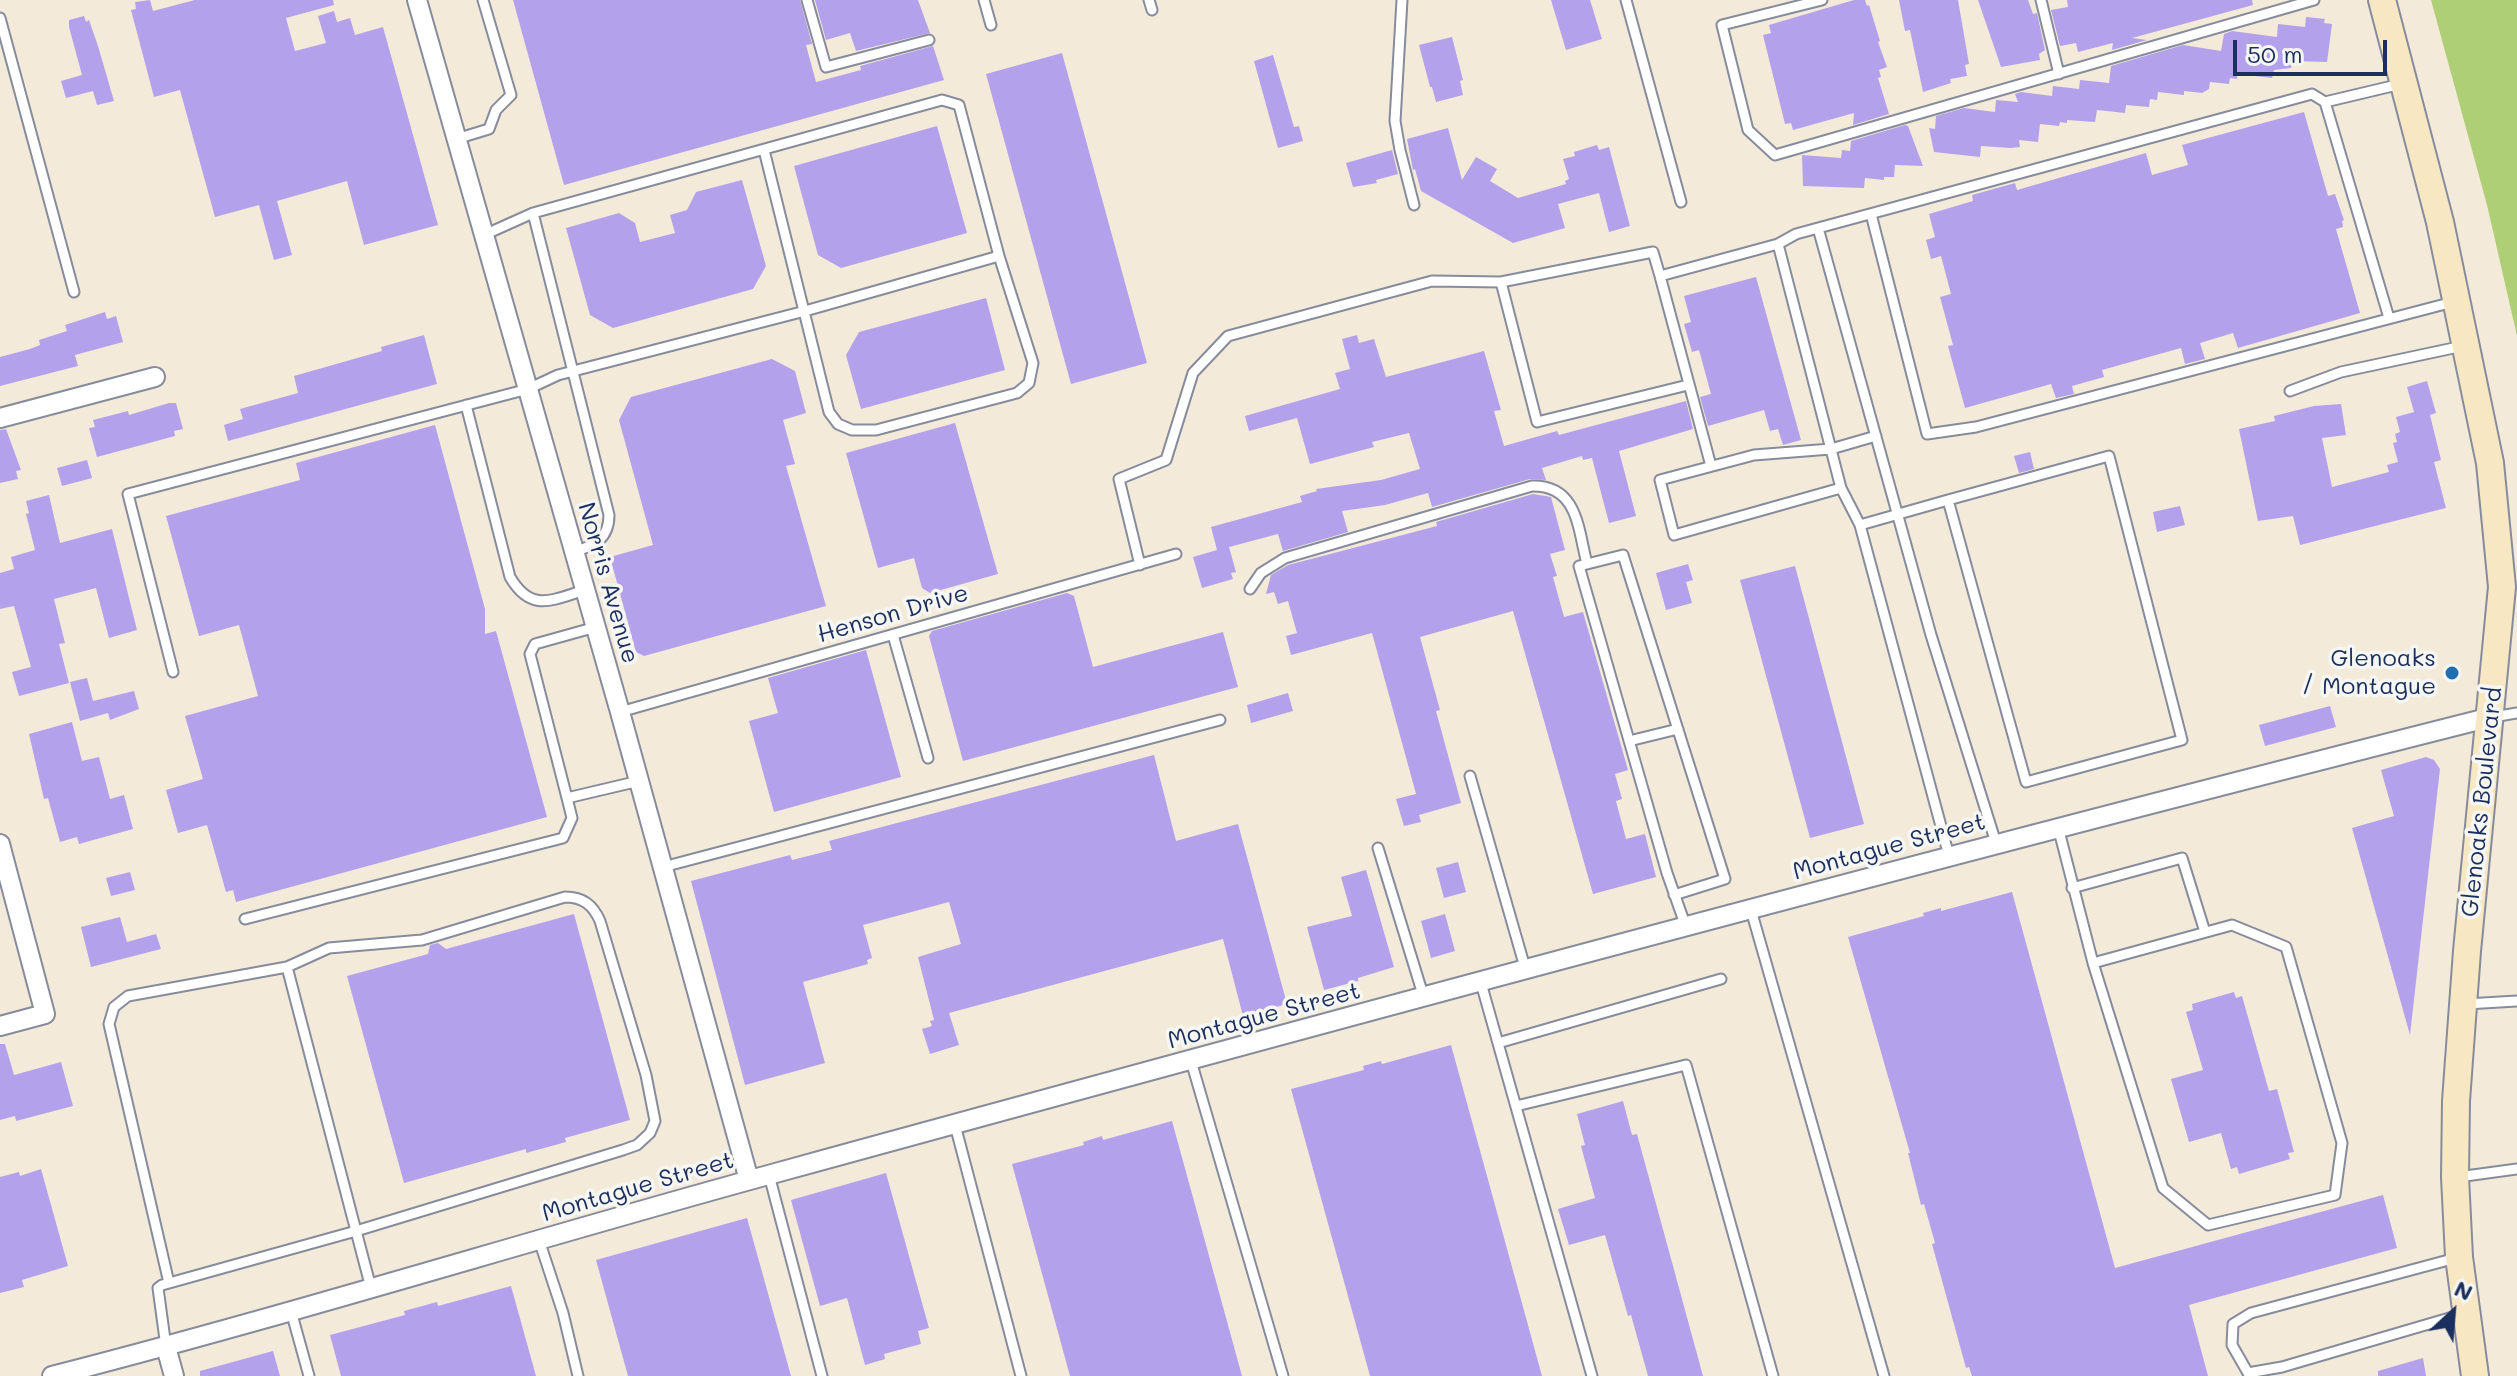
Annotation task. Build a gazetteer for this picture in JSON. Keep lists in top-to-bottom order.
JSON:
{
  "streets": {
    "main road": ["Glenoaks Boulevard"],
    "street": ["Norris Avenue", "Montague Street"],
    "lane": ["Henson Drive"]
  },
  "crossings": [
    ["Norris Avenue", "Henson Drive"],
    ["Norris Avenue", "Montague Street"],
    ["Glenoaks Boulevard", "Montague Street"]
  ],
  "places": ["Glenoaks / Montague"],
  "scale_bar": "50 m",
  "north": "top right"
}
